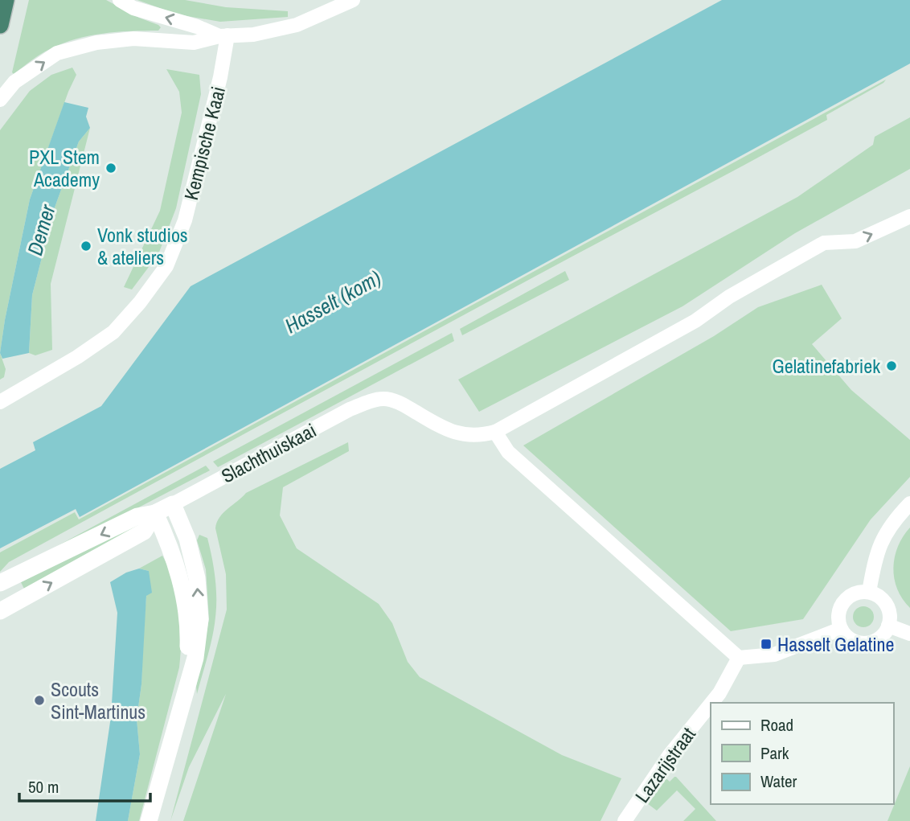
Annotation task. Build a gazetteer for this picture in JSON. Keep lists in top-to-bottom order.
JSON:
{
  "streets": {
    "street": ["Kempische Kaai", "Slachthuiskaai", "Lazarijstraat"]
  },
  "water": ["Demer", "Hasselt (kom)"],
  "places": {
    "other": [
      "PXL Stem Academy",
      "Vonk studios & ateliers",
      "Gelatinefabriek",
      "Scouts Sint-Martinus"
    ],
    "transit": ["Hasselt Gelatine"]
  },
  "legend": ["Road", "Park", "Water"],
  "scale_bar": "50 m"
}
